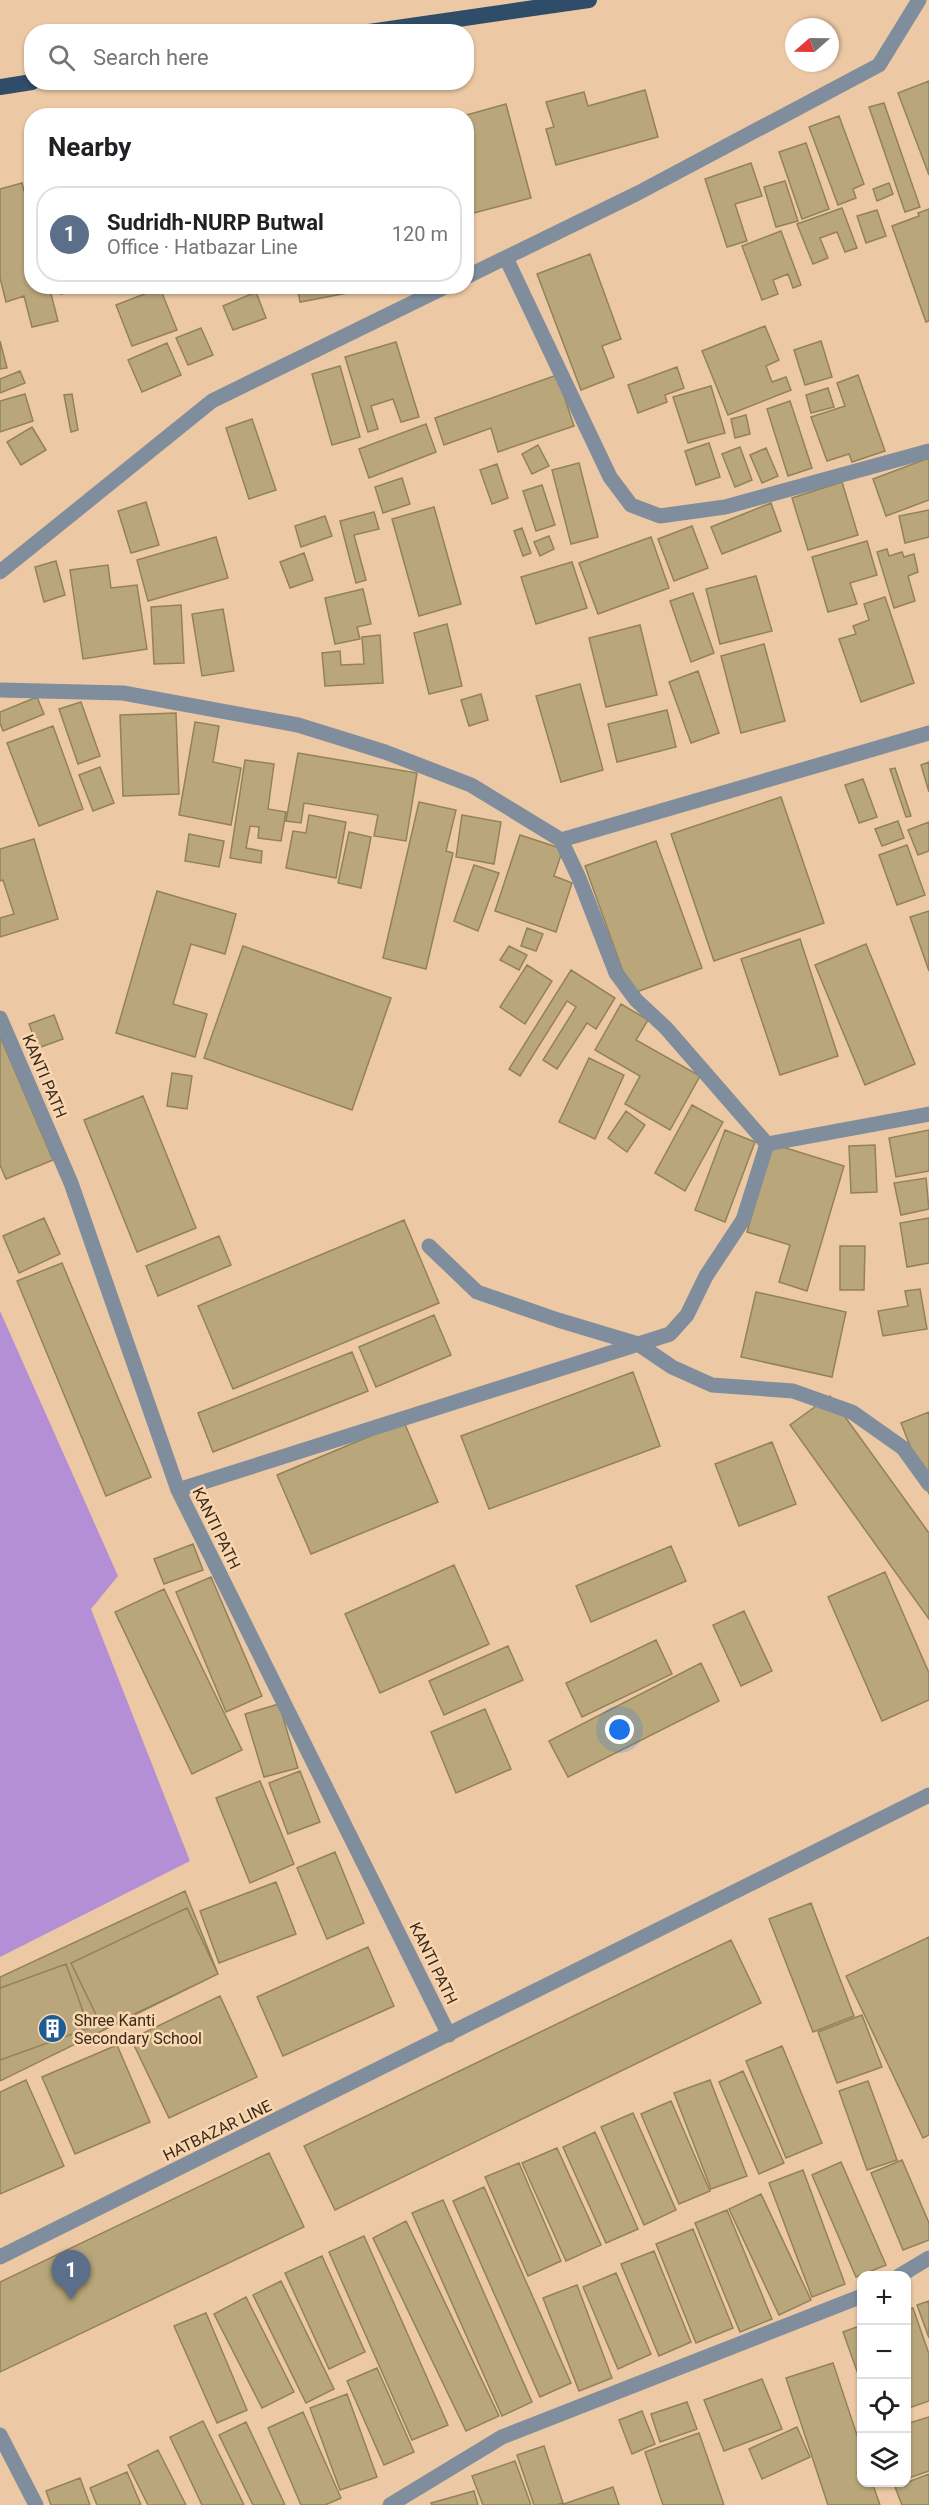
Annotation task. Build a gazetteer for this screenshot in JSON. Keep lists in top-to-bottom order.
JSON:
{
  "streets": {
    "street": ["KANTI PATH", "HATBAZAR LINE"]
  },
  "crossings": [
    ["KANTI PATH", "HATBAZAR LINE"]
  ],
  "places": {
    "building": ["Shree Kanti Secondary School"]
  },
  "north": "left",
  "page": {
    "search": "Search here",
    "heading": "Nearby",
    "list": [
      {
        "mark": "1",
        "name": "Sudridh-NURP Butwal",
        "note": "Office · Hatbazar Line",
        "value": "120 m"
      }
    ],
    "pins": "1",
    "map_buttons": ["+", "−"]
  }
}
